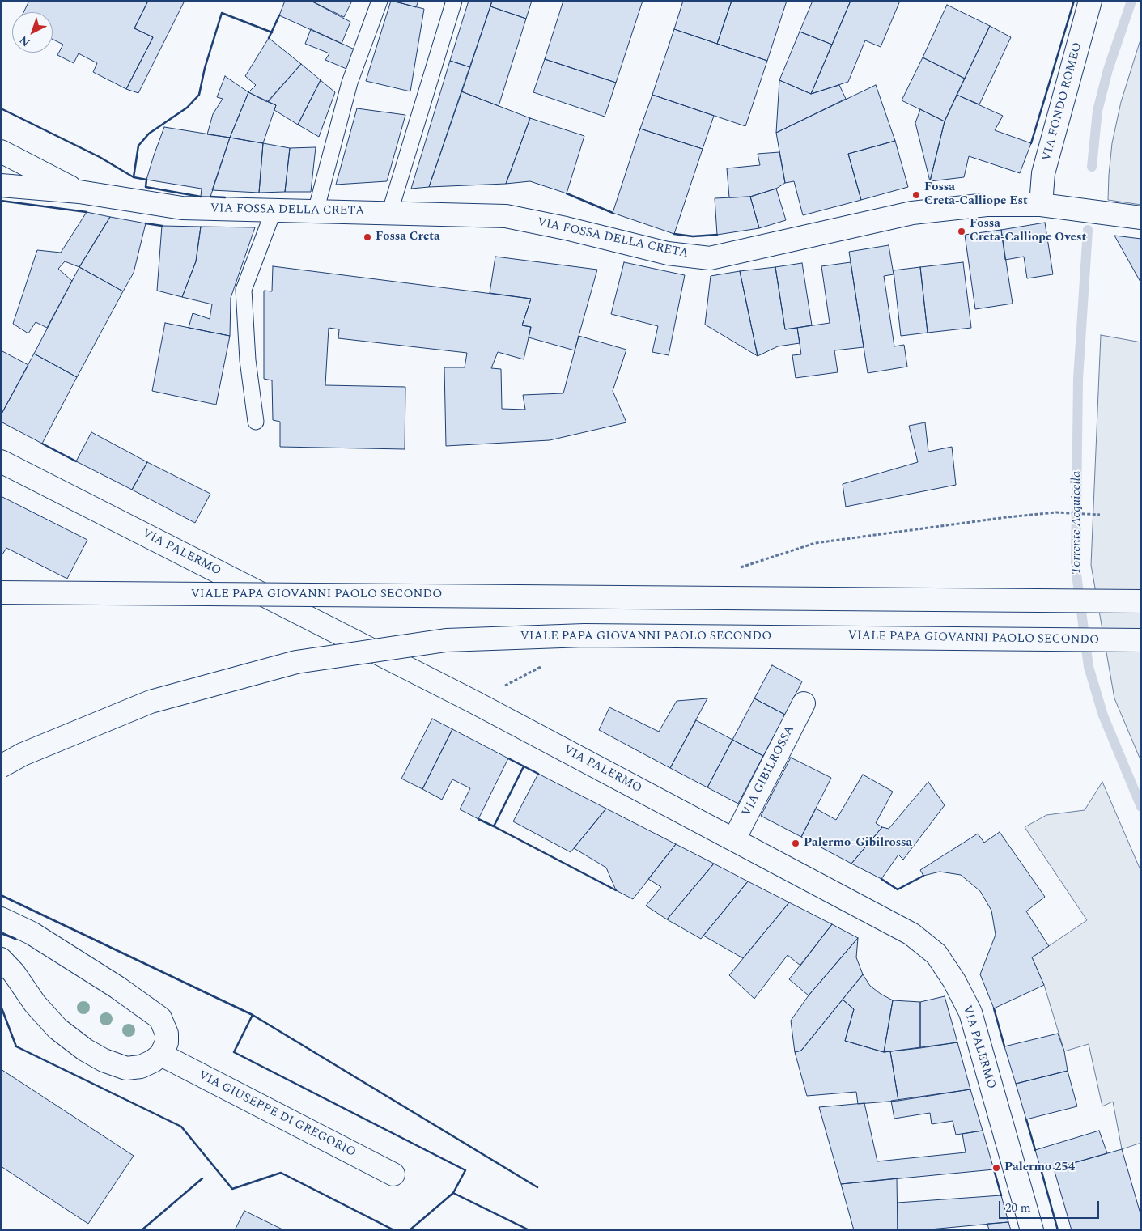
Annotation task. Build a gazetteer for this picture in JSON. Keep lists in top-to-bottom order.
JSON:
{
  "streets": {
    "main road": [
      "VIA FONDO ROMEO",
      "VIA FOSSA DELLA CRETA",
      "VIA PALERMO",
      "VIALE PAPA GIOVANNI PAOLO SECONDO",
      "VIA GIBILROSSA",
      "VIA GIUSEPPE DI GREGORIO"
    ]
  },
  "crossings": [
    ["VIA FONDO ROMEO", "VIA FOSSA DELLA CRETA"],
    ["VIA PALERMO", "VIA GIBILROSSA"]
  ],
  "water": ["Torrente Acquicella"],
  "places": [
    "Fossa Creta-Calliope Est",
    "Fossa Creta-Calliope Ovest",
    "Fossa Creta",
    "Palermo-Gibilrossa",
    "Palermo 254"
  ],
  "scale_bar": "20 m",
  "north": "bottom left"
}
